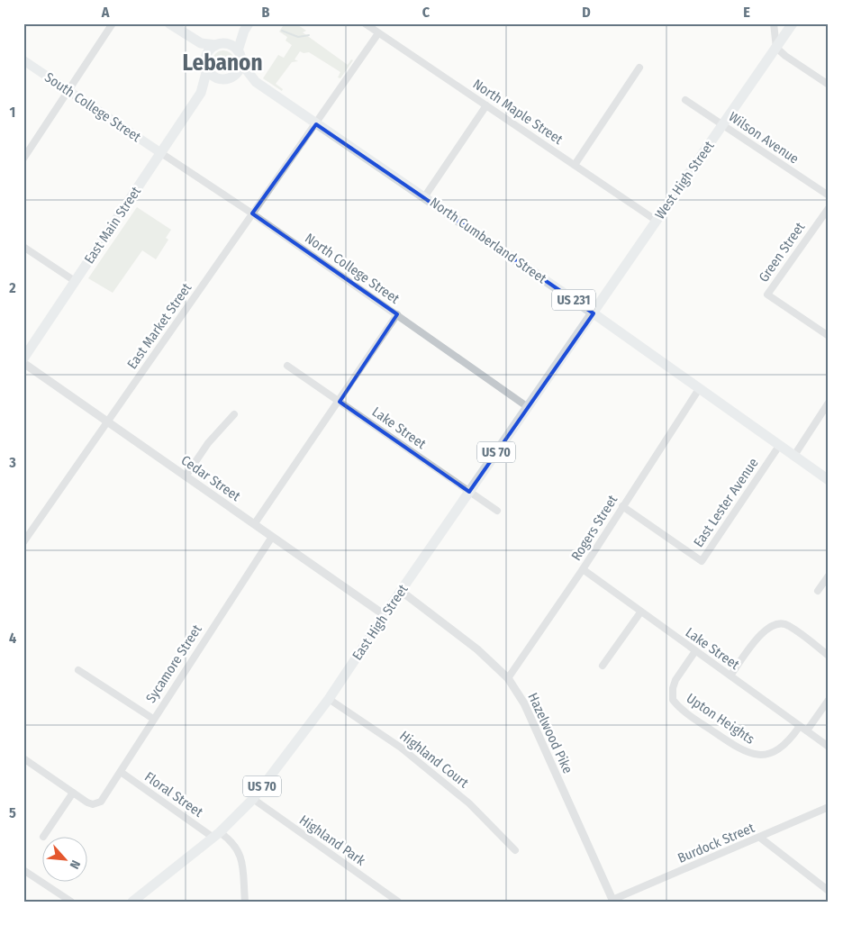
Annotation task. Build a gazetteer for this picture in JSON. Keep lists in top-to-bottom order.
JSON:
{
  "streets": {
    "main road": [
      "South College Street",
      "West High Street",
      "East Main Street",
      "North Cumberland Street",
      "US 231",
      "US 70",
      "East High Street"
    ],
    "street": [
      "North Maple Street",
      "Wilson Avenue",
      "Green Street",
      "North College Street",
      "East Market Street",
      "Lake Street",
      "Cedar Street",
      "East Lester Avenue",
      "Rogers Street",
      "Sycamore Street",
      "Upton Heights",
      "Hazelwood Pike",
      "Highland Court",
      "Floral Street",
      "Highland Park",
      "Burdock Street"
    ]
  },
  "crossings": [
    ["South College Street", "East Main Street"],
    ["South College Street", "North College Street"],
    ["North Maple Street", "West High Street"],
    ["North Maple Street", "East Market Street"],
    ["Wilson Avenue", "West High Street"],
    ["West High Street", "North Cumberland Street"],
    ["West High Street", "US 70"],
    ["West High Street", "East High Street"],
    ["East Main Street", "North Cumberland Street"],
    ["East Main Street", "North College Street"],
    ["East Main Street", "US 231"],
    ["North Cumberland Street", "US 231"],
    ["North Cumberland Street", "East Market Street"],
    ["North Cumberland Street", "East Lester Avenue"],
    ["North Cumberland Street", "Rogers Street"],
    ["North Cumberland Street", "East High Street"],
    ["North College Street", "East Market Street"],
    ["North College Street", "East High Street"],
    ["East Market Street", "Cedar Street"],
    ["Lake Street", "Rogers Street"],
    ["Lake Street", "East High Street"],
    ["Lake Street", "Upton Heights"],
    ["Cedar Street", "East High Street"],
    ["Cedar Street", "Sycamore Street"],
    ["East Lester Avenue", "Rogers Street"],
    ["Rogers Street", "Hazelwood Pike"],
    ["East High Street", "Hazelwood Pike"],
    ["East High Street", "Highland Court"],
    ["East High Street", "Floral Street"],
    ["East High Street", "Highland Park"],
    ["Sycamore Street", "Floral Street"],
    ["Hazelwood Pike", "Burdock Street"]
  ],
  "districts": ["Lebanon"],
  "north": "bottom right",
  "grid": {
    "columns": [
      "A",
      "B",
      "C",
      "D",
      "E"
    ],
    "rows": [
      "1",
      "2",
      "3",
      "4",
      "5"
    ]
  }
}
